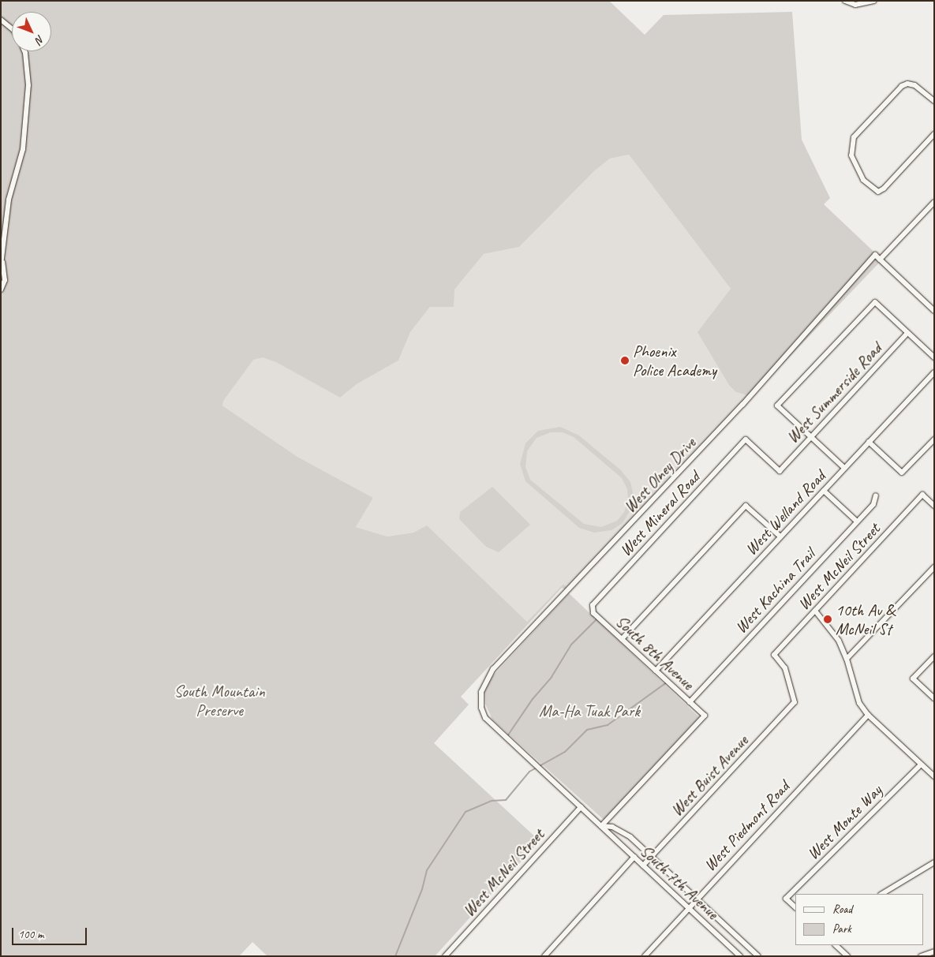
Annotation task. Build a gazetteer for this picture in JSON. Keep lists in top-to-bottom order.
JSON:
{
  "streets": {
    "street": [
      "West Summerside Road",
      "West Olney Drive",
      "West Welland Road",
      "West Mineral Road",
      "West McNeil Street",
      "West Kachina Trail",
      "South 8th Avenue",
      "West Buist Avenue",
      "West Monte Way",
      "West Piedmont Road",
      "South 7th Avenue"
    ]
  },
  "crossings": [
    ["West Summerside Road", "West Mineral Road"],
    ["West Olney Drive", "South 7th Avenue"],
    ["West Welland Road", "South 8th Avenue"],
    ["West Mineral Road", "South 8th Avenue"],
    ["West McNeil Street", "West Buist Avenue"],
    ["West McNeil Street", "South 7th Avenue"],
    ["West Kachina Trail", "South 8th Avenue"],
    ["South 8th Avenue", "South 7th Avenue"],
    ["West Buist Avenue", "South 7th Avenue"],
    ["West Piedmont Road", "South 7th Avenue"]
  ],
  "parks": ["South Mountain Preserve", "Ma-Ha Tuak Park"],
  "places": ["Phoenix Police Academy", "10th Av & McNeil St"],
  "legend": ["Road", "Park"],
  "scale_bar": "100 m",
  "north": "bottom right"
}
